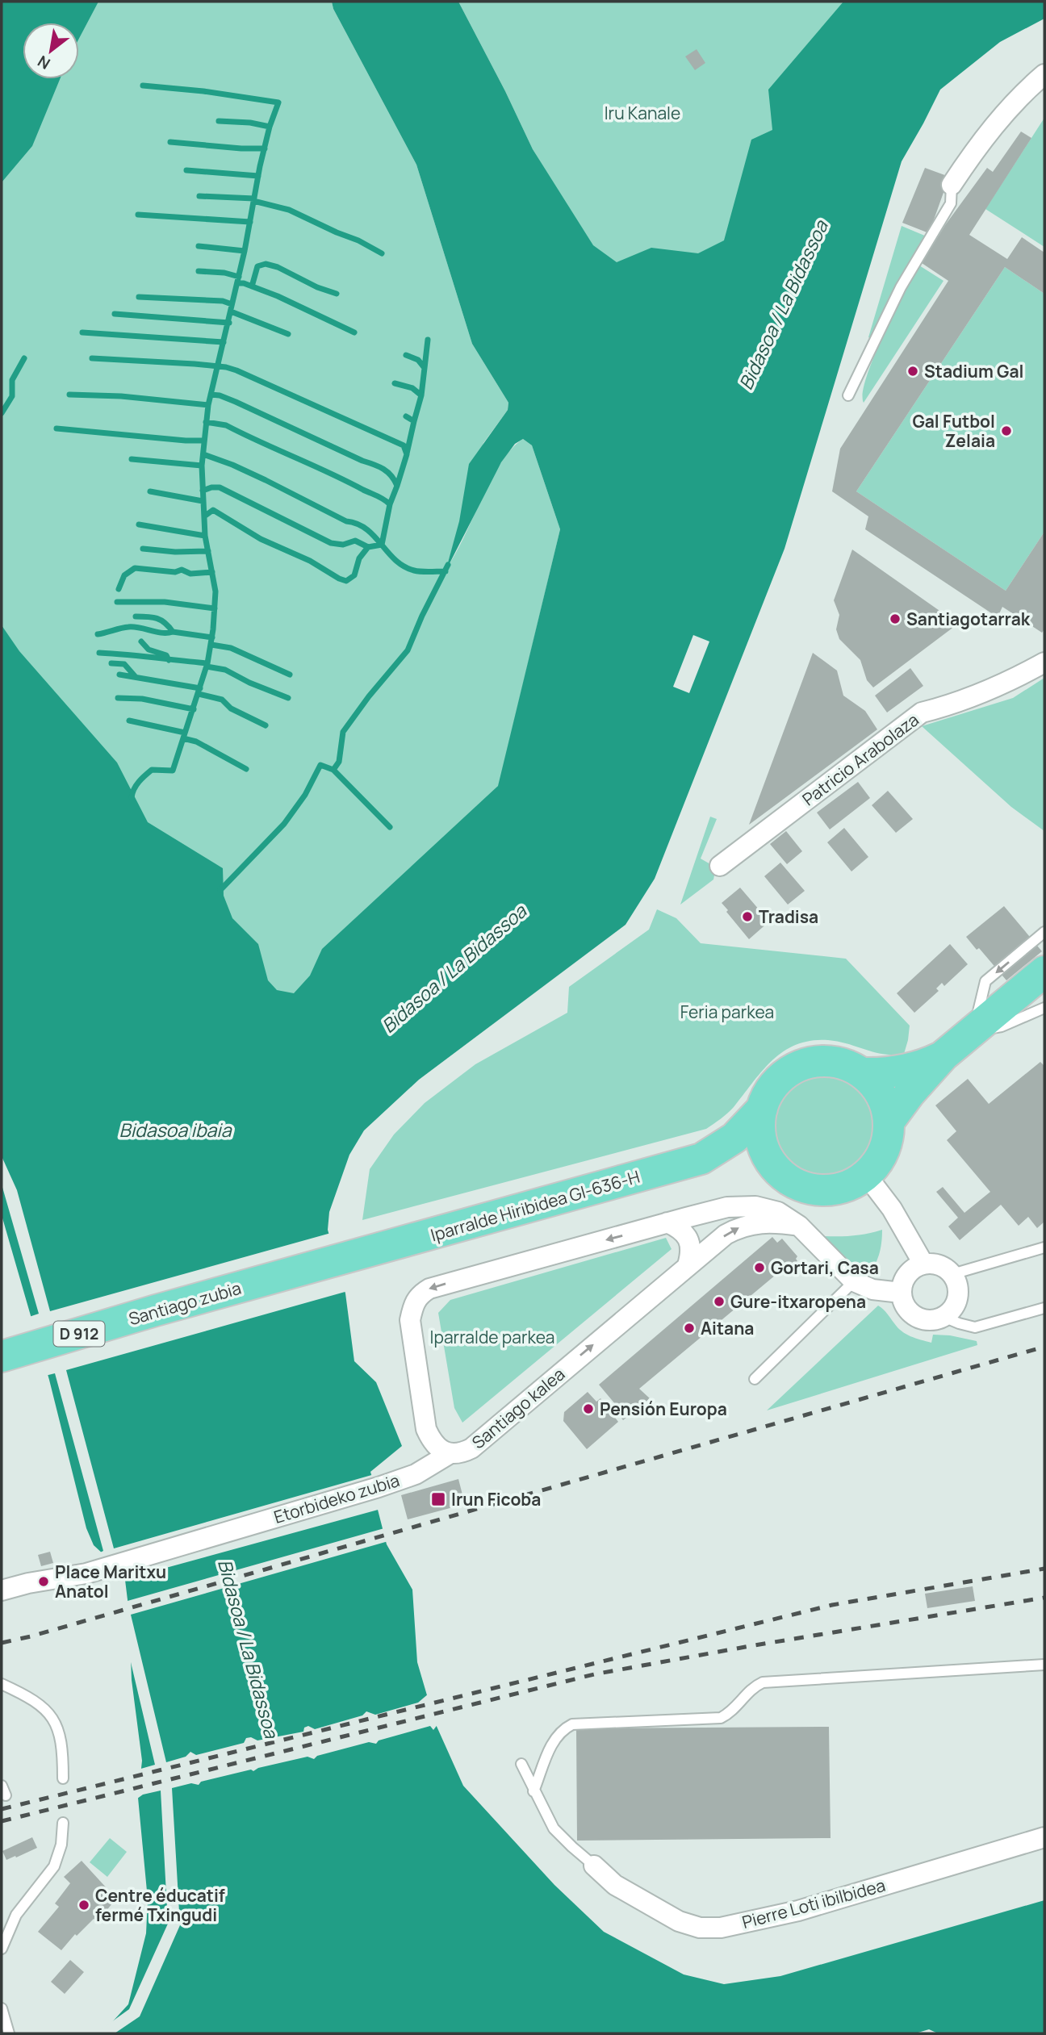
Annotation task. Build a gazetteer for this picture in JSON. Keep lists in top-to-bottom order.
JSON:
{
  "streets": {
    "main road": ["Iparralde Hiribidea GI-636-H", "Santiago zubia", "D 912"],
    "street": [
      "Patricio Arabolaza",
      "Santiago kalea",
      "Etorbideko zubia",
      "Pierre Loti ibilbidea"
    ]
  },
  "crossings": [
    ["Iparralde Hiribidea GI-636-H", "Santiago zubia"],
    ["Santiago kalea", "Etorbideko zubia"]
  ],
  "water": ["Bidasoa / La Bidassoa", "Bidasoa ibaia"],
  "parks": ["Iru Kanale", "Feria parkea", "Iparralde parkea"],
  "places": {
    "other": [
      "Stadium Gal",
      "Gal Futbol Zelaia",
      "Santiagotarrak",
      "Tradisa",
      "Gortari, Casa",
      "Gure-itxaropena",
      "Aitana",
      "Pensión Europa",
      "Place Maritxu Anatol",
      "Centre éducatif fermé Txingudi"
    ],
    "transit": ["Irun Ficoba"]
  },
  "north": "bottom left"
}
